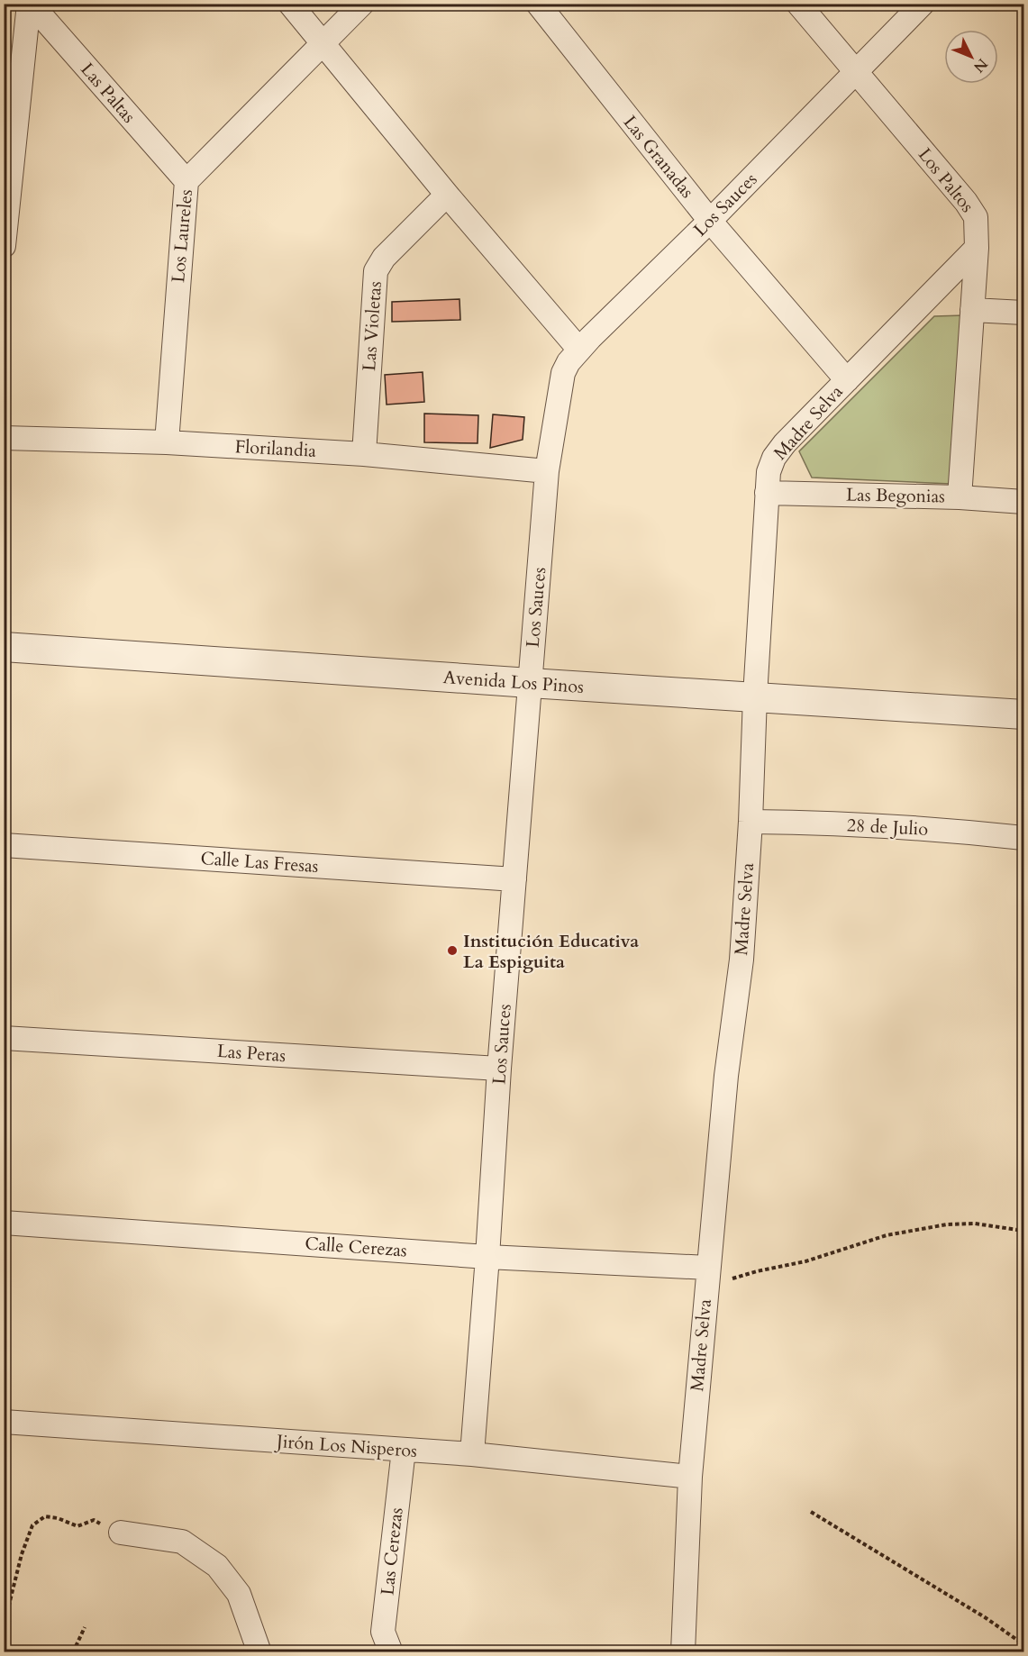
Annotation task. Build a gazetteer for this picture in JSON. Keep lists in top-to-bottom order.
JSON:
{
  "streets": {
    "street": [
      "Las Paltas",
      "Las Granadas",
      "Los Paltos",
      "Los Sauces",
      "Los Laureles",
      "Las Violetas",
      "Madre Selva",
      "Florilandia",
      "Las Begonias",
      "Avenida Los Pinos",
      "28 de Julio",
      "Calle Las Fresas",
      "Las Peras",
      "Calle Cerezas",
      "Jirón Los Nisperos",
      "Las Cerezas"
    ]
  },
  "crossings": [
    ["Las Paltas", "Los Laureles"],
    ["Las Granadas", "Los Sauces"],
    ["Las Granadas", "Madre Selva"],
    ["Los Paltos", "Los Sauces"],
    ["Los Paltos", "Madre Selva"],
    ["Los Paltos", "Las Begonias"],
    ["Los Sauces", "Florilandia"],
    ["Los Sauces", "Avenida Los Pinos"],
    ["Los Sauces", "Calle Las Fresas"],
    ["Los Sauces", "Las Peras"],
    ["Los Sauces", "Calle Cerezas"],
    ["Los Sauces", "Jirón Los Nisperos"],
    ["Los Laureles", "Florilandia"],
    ["Las Violetas", "Florilandia"],
    ["Madre Selva", "Las Begonias"],
    ["Madre Selva", "Avenida Los Pinos"],
    ["Madre Selva", "28 de Julio"],
    ["Madre Selva", "Calle Cerezas"],
    ["Madre Selva", "Jirón Los Nisperos"],
    ["Jirón Los Nisperos", "Las Cerezas"]
  ],
  "places": ["Institución Educativa La Espiguita"],
  "north": "bottom right"
}
